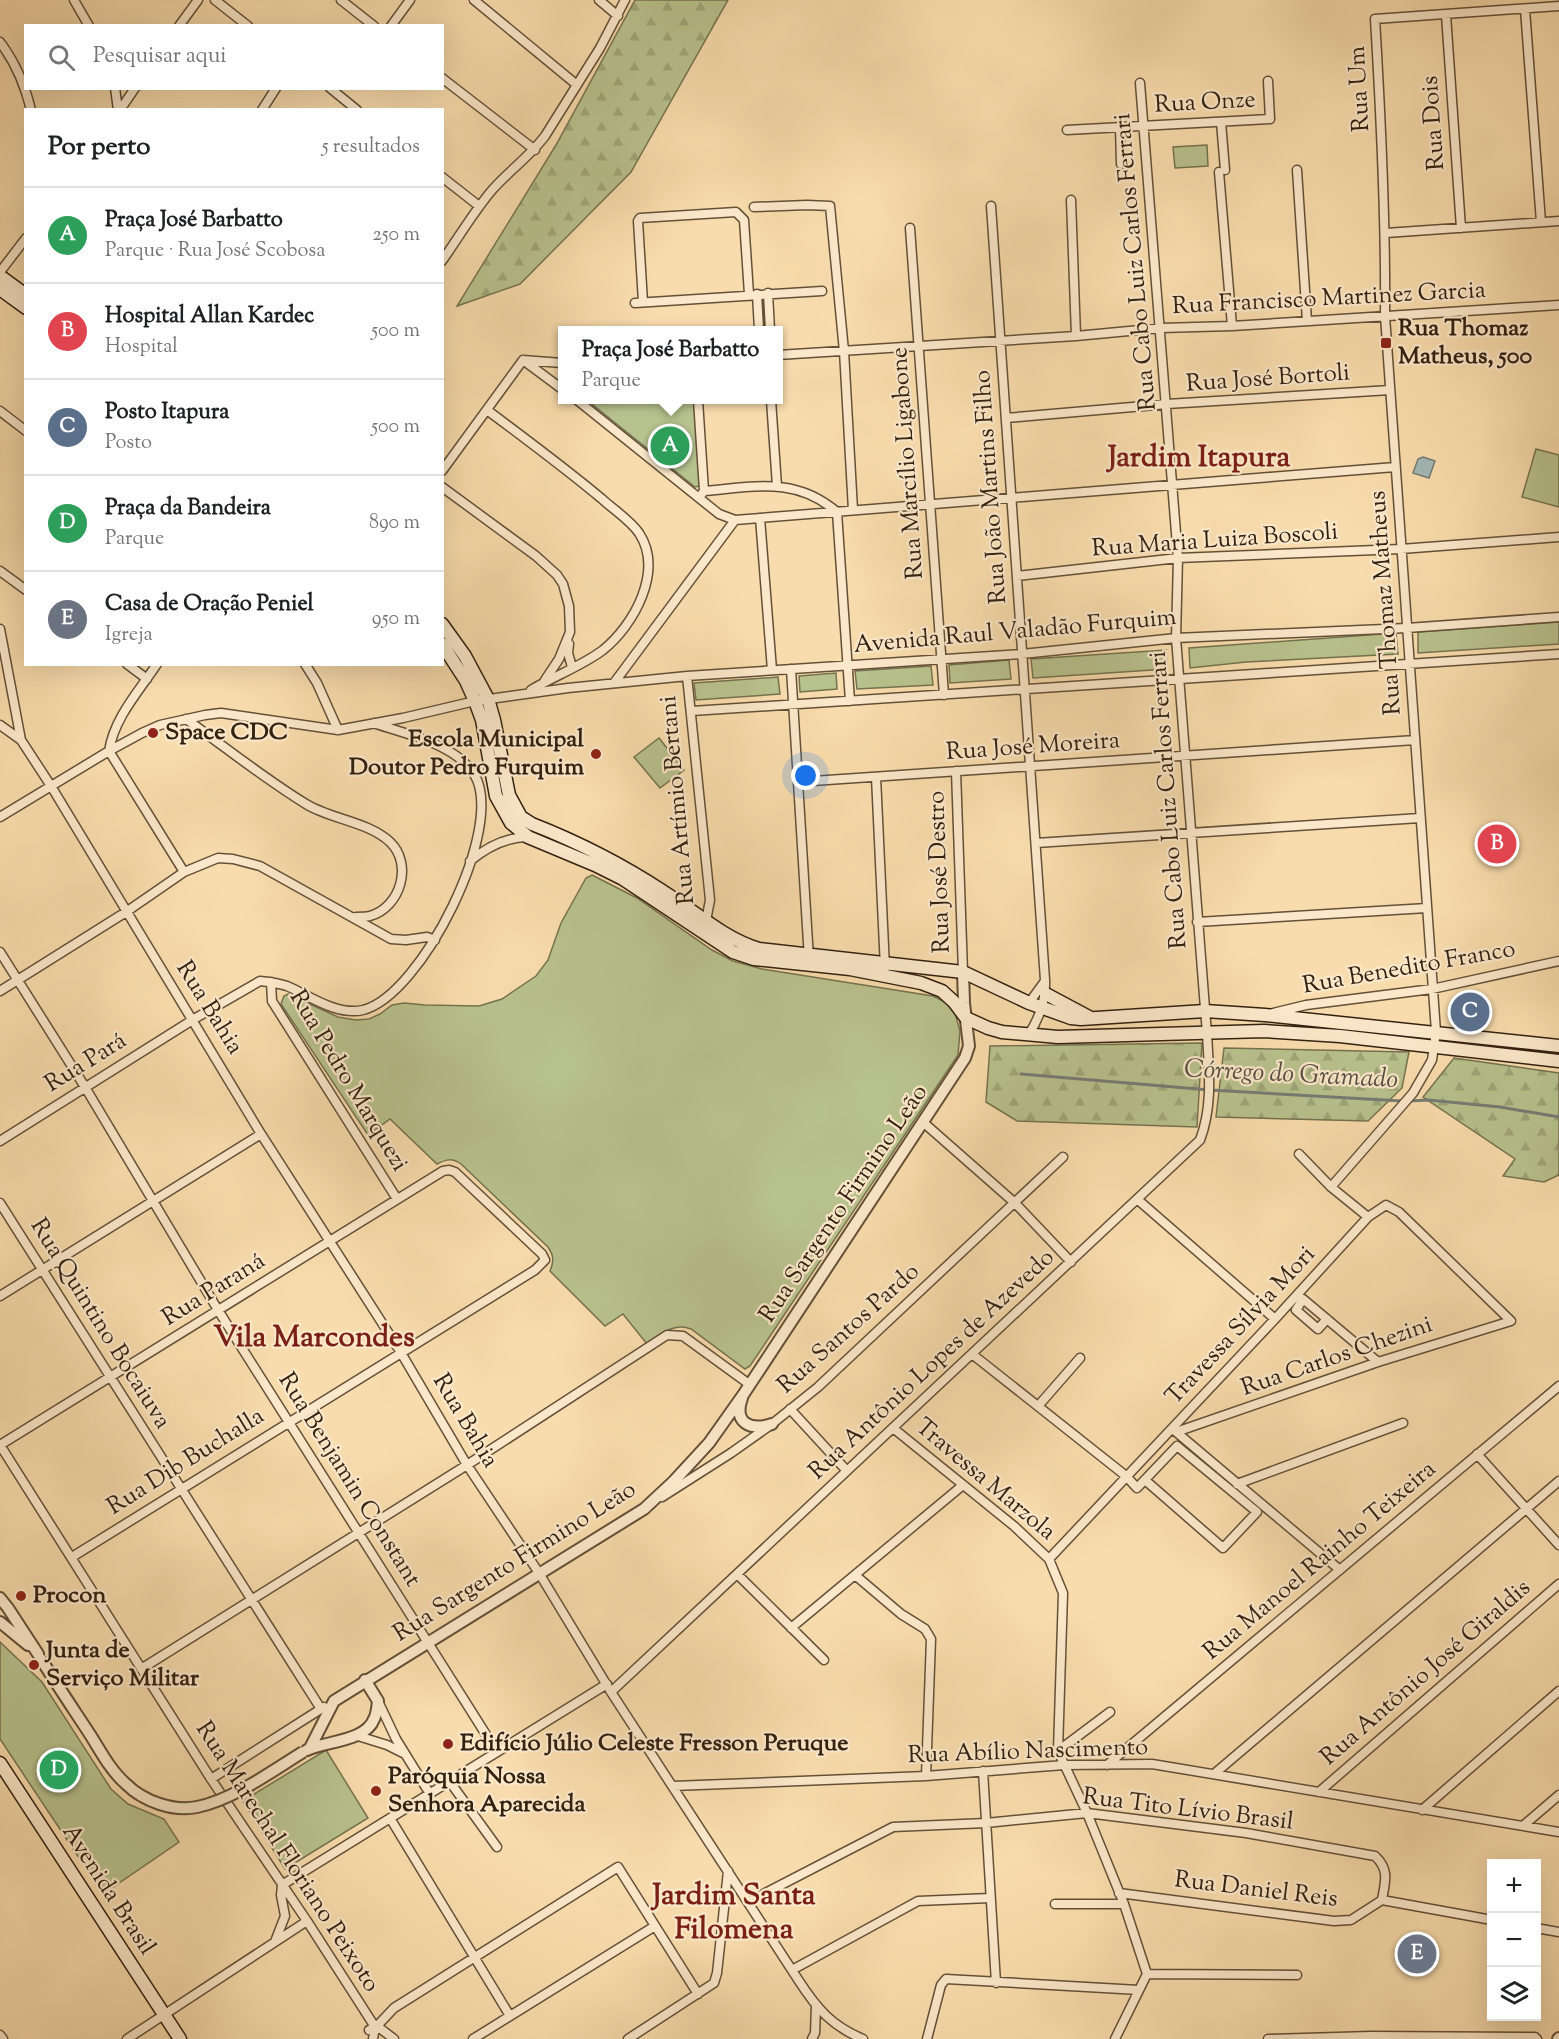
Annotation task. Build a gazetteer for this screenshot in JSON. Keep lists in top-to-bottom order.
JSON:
{
  "streets": {
    "main road": ["Avenida Brasil"],
    "street": [
      "Rua Um",
      "Rua Onze",
      "Rua Dois",
      "Rua Cabo Luiz Carlos Ferrari",
      "Rua Francisco Martinez Garcia",
      "Rua José Bortoli",
      "Rua Marcílio Ligabone",
      "Rua João Martins Filho",
      "Rua Maria Luiza Boscoli",
      "Rua Thomaz Matheus",
      "Avenida Raul Valadão Furquim",
      "Rua José Moreira",
      "Rua Artímio Bertani",
      "Rua José Destro",
      "Rua Benedito Franco",
      "Rua Bahia",
      "Rua Pará",
      "Rua Pedro Marquezi",
      "Rua Sargento Firmino Leão",
      "Rua Paraná",
      "Rua Quintino Bocaiuva",
      "Travessa Sílvia Mori",
      "Rua Santos Pardo",
      "Rua Carlos Chezini",
      "Rua Antônio Lopes de Azevedo",
      "Rua Dib Buchalla",
      "Rua Benjamin Constant",
      "Travessa Marzola",
      "Rua Manoel Rainho Teixeira",
      "Rua Antônio José Giraldis",
      "Rua Abílio Nascimento",
      "Rua Tito Lívio Brasil",
      "Rua Marechal Floriano Peixoto",
      "Rua Daniel Reis"
    ]
  },
  "crossings": [
    ["Rua Um", "Rua Dois"],
    ["Rua Um", "Rua Thomaz Matheus"],
    ["Rua Onze", "Rua Cabo Luiz Carlos Ferrari"],
    ["Rua Cabo Luiz Carlos Ferrari", "Rua Francisco Martinez Garcia"],
    ["Rua Cabo Luiz Carlos Ferrari", "Rua José Bortoli"],
    ["Rua Cabo Luiz Carlos Ferrari", "Rua Maria Luiza Boscoli"],
    ["Rua Cabo Luiz Carlos Ferrari", "Avenida Raul Valadão Furquim"],
    ["Rua Cabo Luiz Carlos Ferrari", "Rua José Moreira"],
    ["Rua Cabo Luiz Carlos Ferrari", "Rua Antônio Lopes de Azevedo"],
    ["Rua Francisco Martinez Garcia", "Rua Marcílio Ligabone"],
    ["Rua Francisco Martinez Garcia", "Rua João Martins Filho"],
    ["Rua Francisco Martinez Garcia", "Rua Thomaz Matheus"],
    ["Rua José Bortoli", "Rua João Martins Filho"],
    ["Rua José Bortoli", "Rua Thomaz Matheus"],
    ["Rua Marcílio Ligabone", "Avenida Raul Valadão Furquim"],
    ["Rua João Martins Filho", "Rua Maria Luiza Boscoli"],
    ["Rua João Martins Filho", "Avenida Raul Valadão Furquim"],
    ["Rua João Martins Filho", "Rua José Moreira"],
    ["Rua Maria Luiza Boscoli", "Rua Thomaz Matheus"],
    ["Rua Thomaz Matheus", "Avenida Raul Valadão Furquim"],
    ["Rua Thomaz Matheus", "Rua José Moreira"],
    ["Rua Thomaz Matheus", "Rua Benedito Franco"],
    ["Avenida Raul Valadão Furquim", "Rua Artímio Bertani"],
    ["Avenida Raul Valadão Furquim", "Rua Bahia"],
    ["Rua José Moreira", "Rua José Destro"],
    ["Rua José Destro", "Rua Sargento Firmino Leão"],
    ["Rua Bahia", "Rua Pará"],
    ["Rua Bahia", "Rua Sargento Firmino Leão"],
    ["Rua Bahia", "Rua Paraná"],
    ["Rua Bahia", "Rua Antônio Lopes de Azevedo"],
    ["Rua Bahia", "Rua Dib Buchalla"],
    ["Rua Bahia", "Rua Abílio Nascimento"],
    ["Rua Bahia", "Rua Tito Lívio Brasil"],
    ["Rua Pará", "Rua Pedro Marquezi"],
    ["Rua Pará", "Rua Benjamin Constant"],
    ["Rua Pedro Marquezi", "Rua Paraná"],
    ["Rua Sargento Firmino Leão", "Rua Quintino Bocaiuva"],
    ["Rua Sargento Firmino Leão", "Rua Santos Pardo"],
    ["Rua Sargento Firmino Leão", "Rua Benjamin Constant"],
    ["Rua Sargento Firmino Leão", "Rua Marechal Floriano Peixoto"],
    ["Rua Paraná", "Rua Quintino Bocaiuva"],
    ["Rua Paraná", "Rua Dib Buchalla"],
    ["Rua Paraná", "Rua Benjamin Constant"],
    ["Rua Paraná", "Rua Marechal Floriano Peixoto"],
    ["Rua Quintino Bocaiuva", "Rua Dib Buchalla"],
    ["Travessa Sílvia Mori", "Rua Carlos Chezini"],
    ["Travessa Sílvia Mori", "Travessa Marzola"],
    ["Rua Antônio Lopes de Azevedo", "Rua Benjamin Constant"],
    ["Rua Antônio Lopes de Azevedo", "Travessa Marzola"],
    ["Rua Antônio Lopes de Azevedo", "Rua Marechal Floriano Peixoto"],
    ["Rua Dib Buchalla", "Rua Benjamin Constant"],
    ["Rua Dib Buchalla", "Rua Marechal Floriano Peixoto"],
    ["Travessa Marzola", "Rua Abílio Nascimento"],
    ["Travessa Marzola", "Rua Tito Lívio Brasil"],
    ["Travessa Marzola", "Rua Daniel Reis"],
    ["Rua Manoel Rainho Teixeira", "Rua Abílio Nascimento"],
    ["Rua Antônio José Giraldis", "Rua Abílio Nascimento"],
    ["Rua Tito Lívio Brasil", "Rua Daniel Reis"]
  ],
  "districts": ["Jardim Itapura", "Vila Marcondes", "Jardim Santa Filomena"],
  "water": ["Córrego do Gramado"],
  "places": {
    "transit": ["Rua Thomaz Matheus, 500"],
    "other": [
      "Space CDC",
      "Escola Municipal Doutor Pedro Furquim",
      "Procon",
      "Junta de Serviço Militar",
      "Edifício Júlio Celeste Fresson Peruque",
      "Paróquia Nossa Senhora Aparecida"
    ]
  },
  "page": {
    "search": "Pesquisar aqui",
    "heading": ["Por perto", "5 resultados"],
    "list": [
      {
        "mark": "A",
        "name": "Praça José Barbatto",
        "note": "Parque · Rua José Scobosa",
        "value": "250 m"
      },
      {
        "mark": "B",
        "name": "Hospital Allan Kardec",
        "note": "Hospital",
        "value": "500 m"
      },
      {
        "mark": "C",
        "name": "Posto Itapura",
        "note": "Posto",
        "value": "500 m"
      },
      {
        "mark": "D",
        "name": "Praça da Bandeira",
        "note": "Parque",
        "value": "890 m"
      },
      {
        "mark": "E",
        "name": "Casa de Oração Peniel",
        "note": "Igreja",
        "value": "950 m"
      }
    ],
    "popup": ["Praça José Barbatto", "Parque"],
    "pins": [
      "A",
      "B",
      "C",
      "D",
      "E"
    ],
    "map_buttons": ["+", "−"]
  }
}
